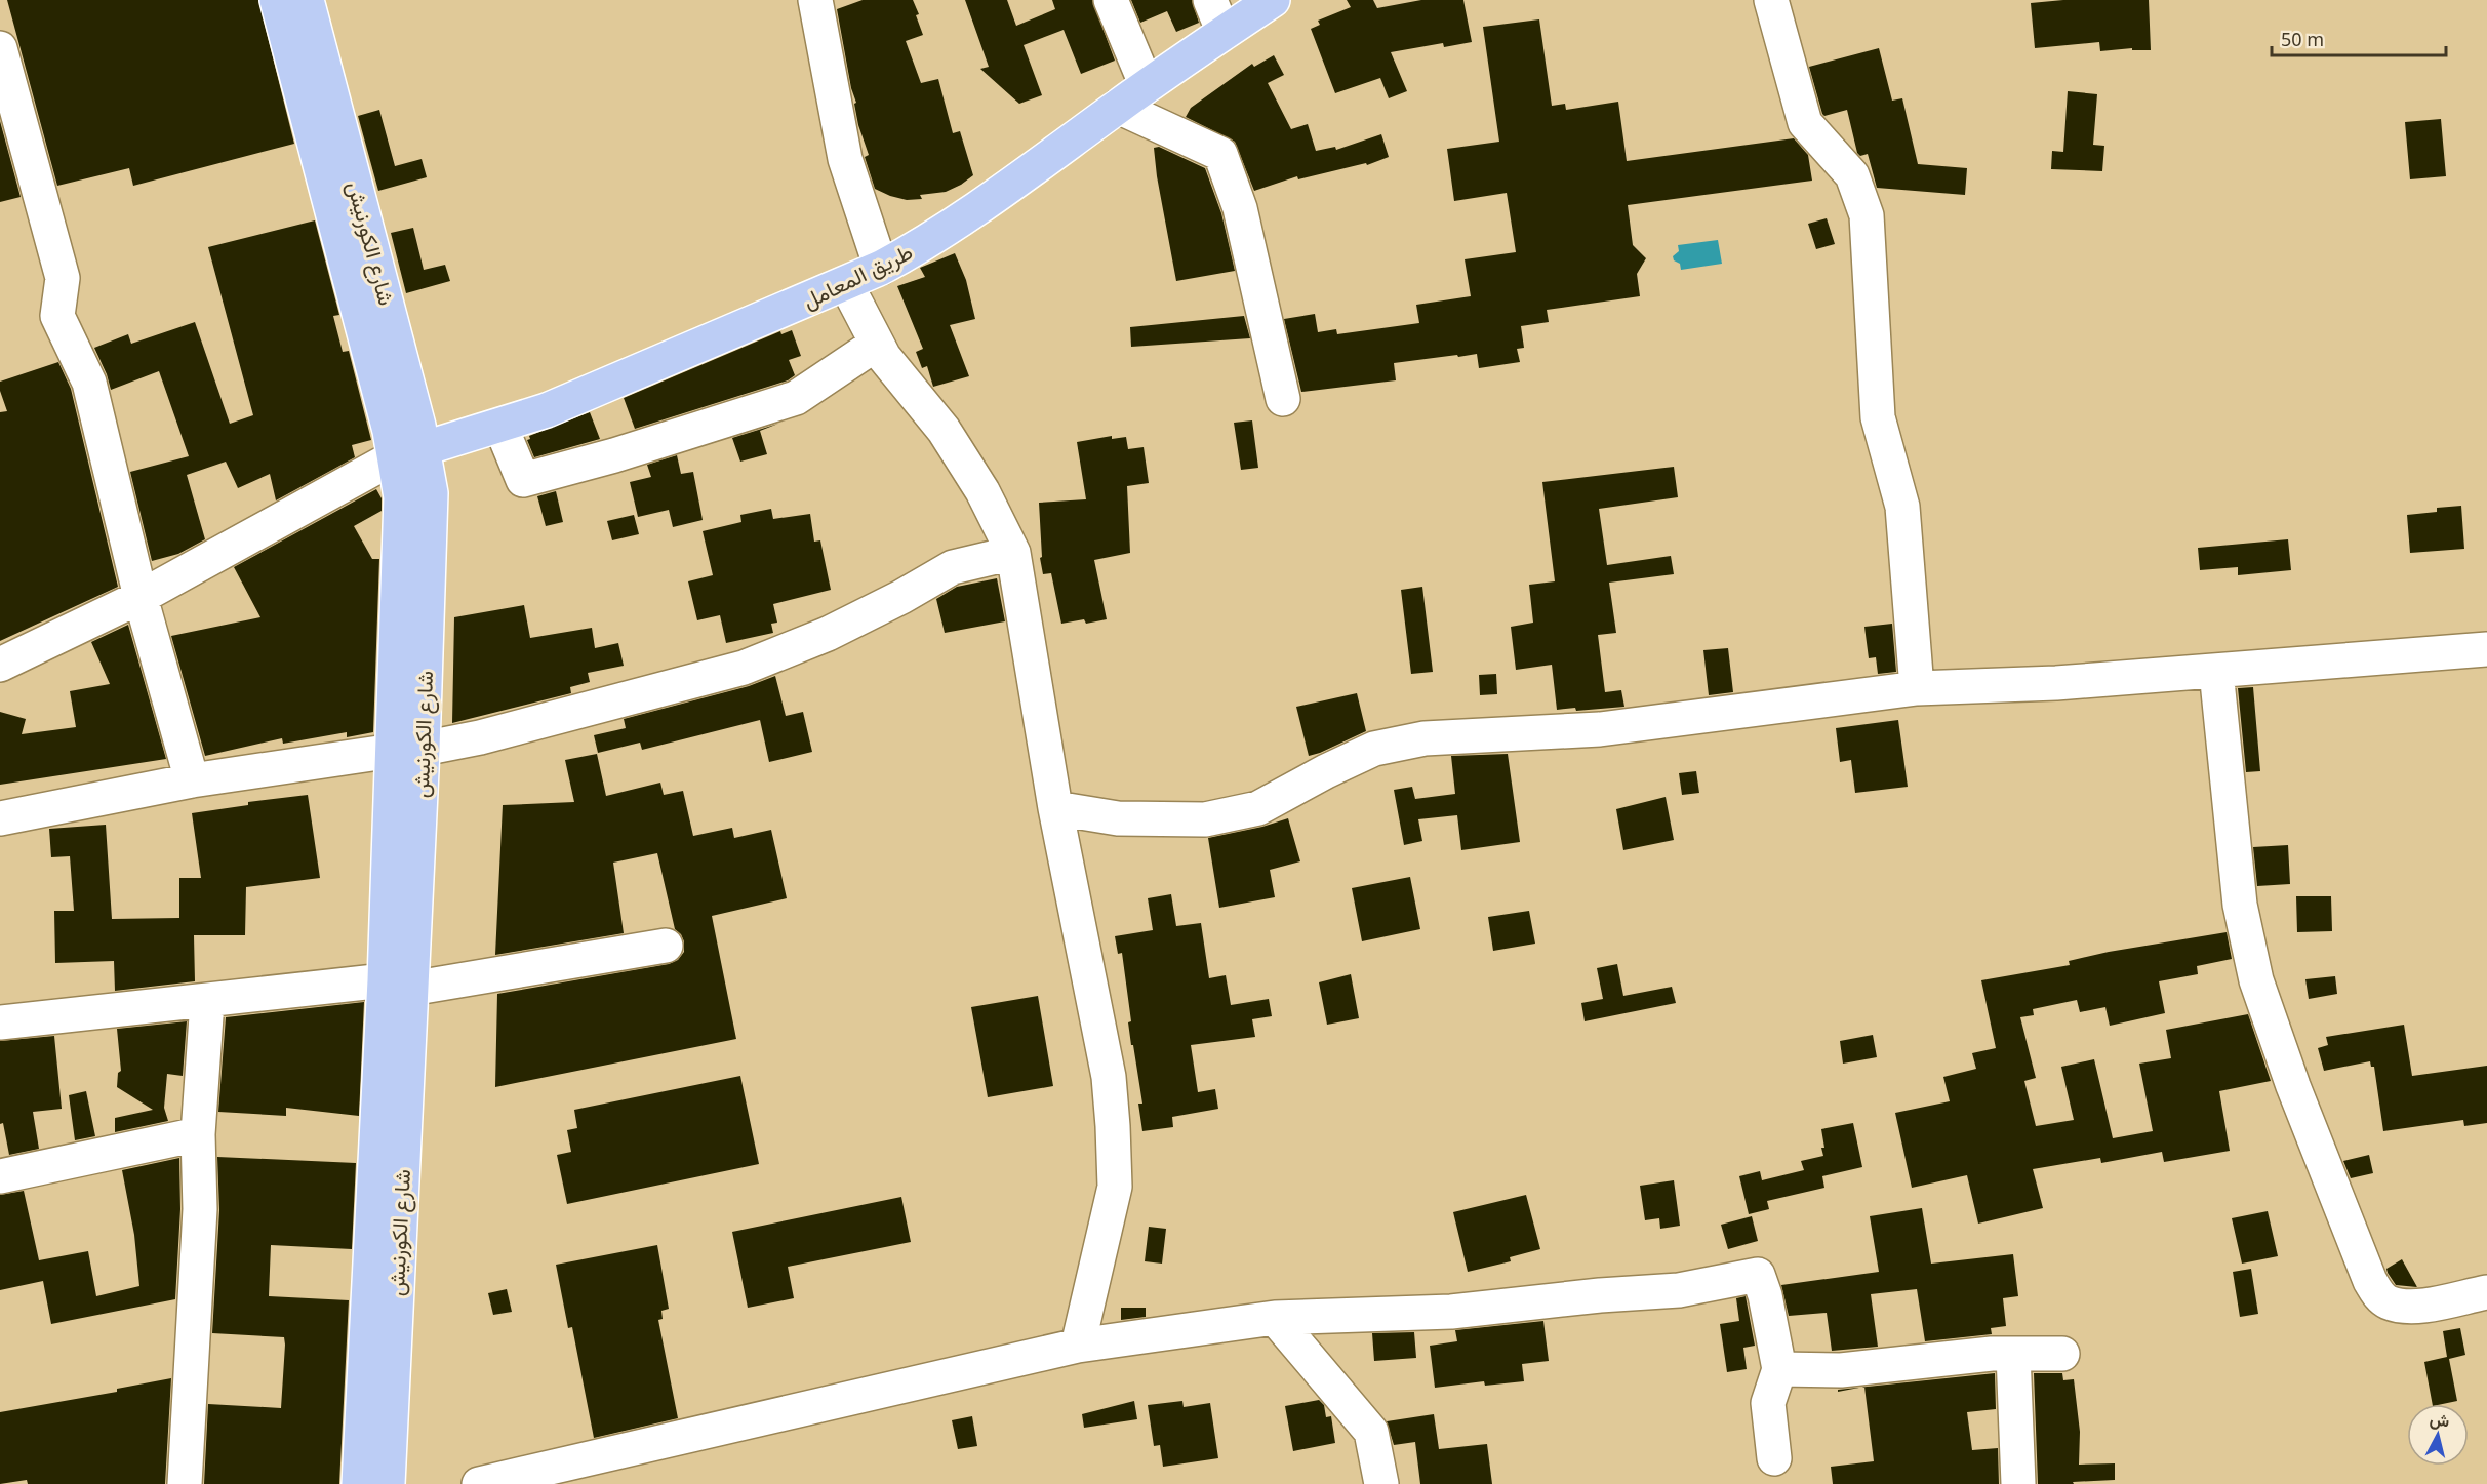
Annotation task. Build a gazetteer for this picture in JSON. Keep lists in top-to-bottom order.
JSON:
{
  "streets": {
    "main road": ["شارع الكورنيش", "طريق المعامل"]
  },
  "crossings": [
    ["شارع الكورنيش", "طريق المعامل"]
  ],
  "scale_bar": "50 m",
  "north": "top"
}
